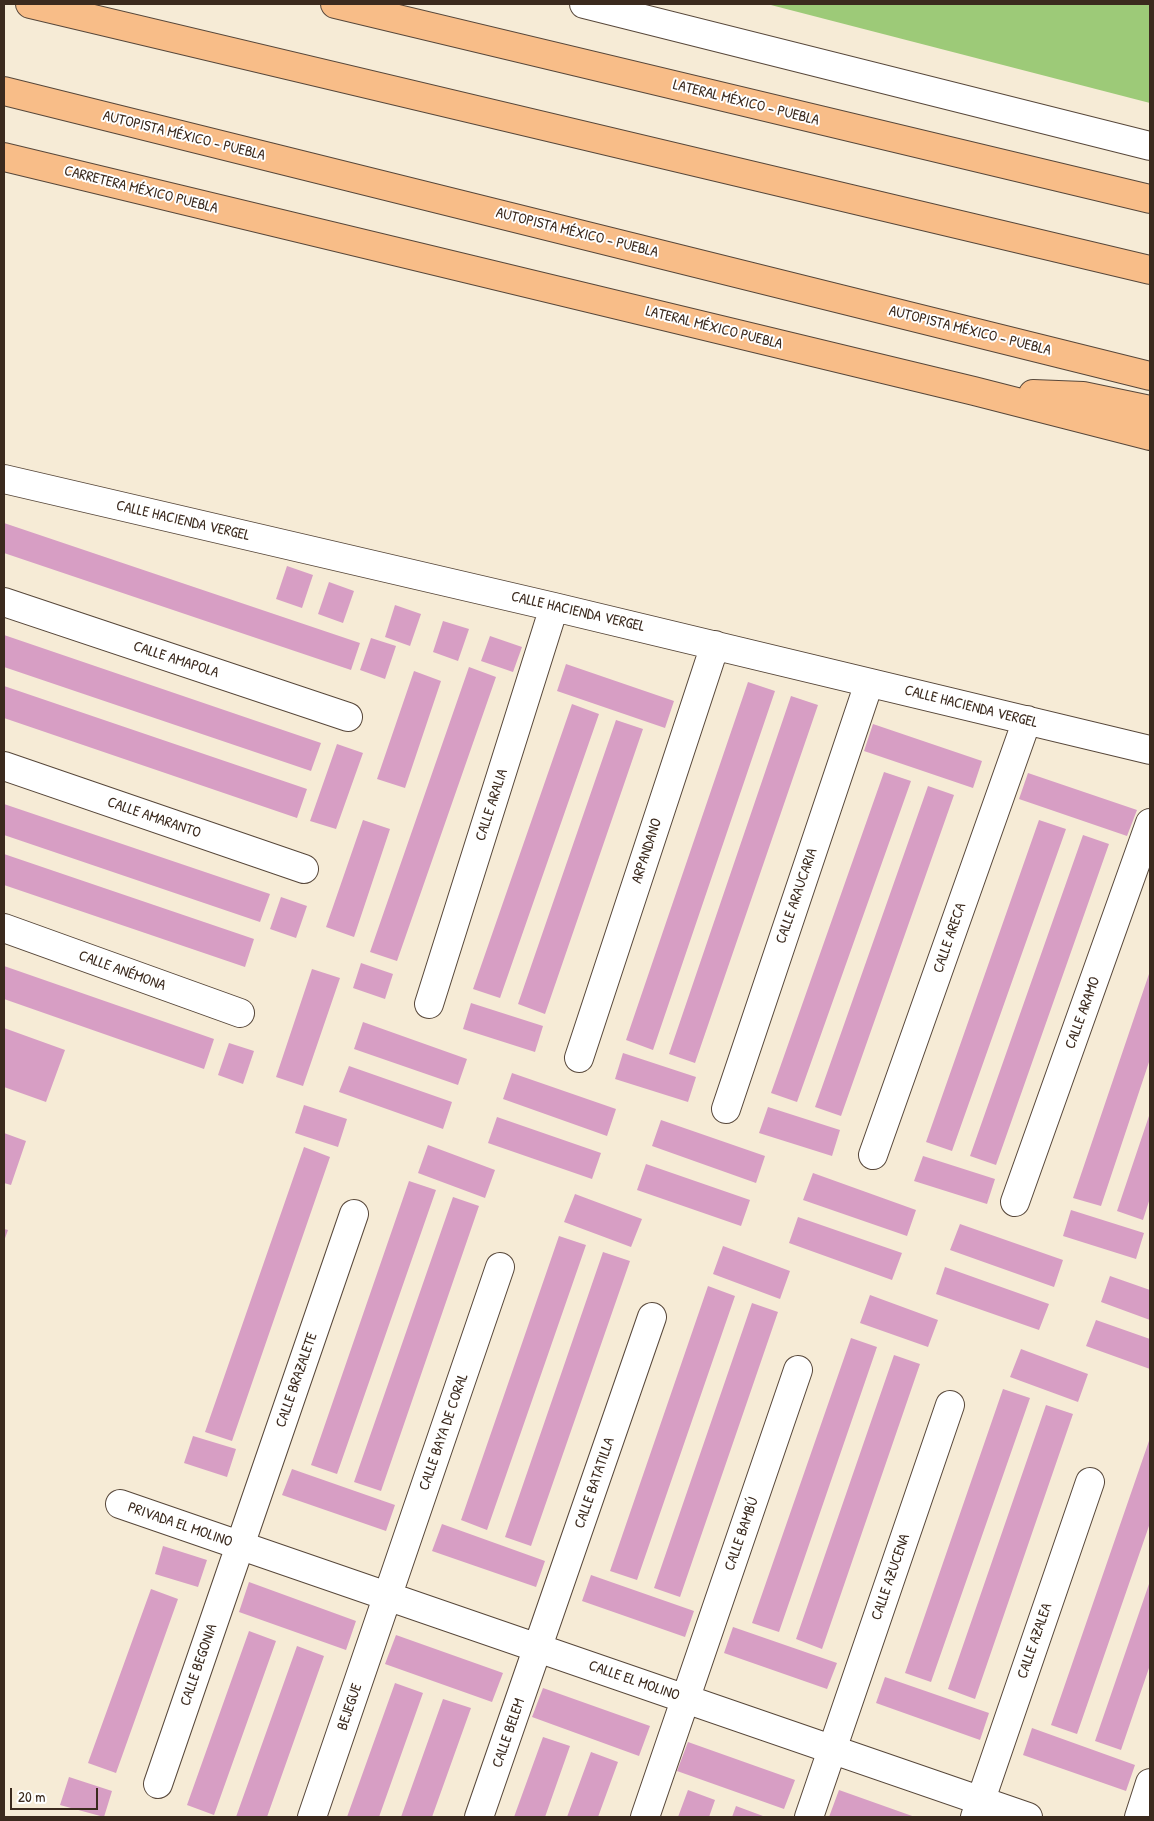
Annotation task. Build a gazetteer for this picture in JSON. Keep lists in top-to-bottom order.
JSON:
{
  "streets": {
    "highway": [
      "LATERAL MÉXICO - PUEBLA",
      "AUTOPISTA MÉXICO - PUEBLA",
      "CARRETERA MÉXICO PUEBLA",
      "LATERAL MÉXICO PUEBLA"
    ],
    "street": [
      "CALLE HACIENDA VERGEL",
      "CALLE AMAPOLA",
      "CALLE ARALIA",
      "CALLE AMARANTO",
      "ARPANDANO",
      "CALLE ARAUCARIA",
      "CALLE ARECA",
      "CALLE ANÉMONA",
      "CALLE ARAMO",
      "CALLE BRAZALETE",
      "CALLE BAYA DE CORAL",
      "CALLE BATATILLA",
      "PRIVADA EL MOLINO",
      "CALLE BAMBÚ",
      "CALLE AZUCENA",
      "CALLE AZALEA",
      "CALLE BEGONIA",
      "CALLE EL MOLINO",
      "BEJEGUE",
      "CALLE BELEM"
    ]
  },
  "crossings": [
    ["CARRETERA MÉXICO PUEBLA", "LATERAL MÉXICO PUEBLA"],
    ["CALLE HACIENDA VERGEL", "CALLE ARALIA"],
    ["CALLE HACIENDA VERGEL", "ARPANDANO"],
    ["CALLE HACIENDA VERGEL", "CALLE ARAUCARIA"],
    ["CALLE HACIENDA VERGEL", "CALLE ARECA"],
    ["CALLE BRAZALETE", "PRIVADA EL MOLINO"],
    ["CALLE BRAZALETE", "CALLE BEGONIA"],
    ["CALLE BRAZALETE", "CALLE EL MOLINO"],
    ["CALLE BAYA DE CORAL", "CALLE EL MOLINO"],
    ["CALLE BAYA DE CORAL", "BEJEGUE"],
    ["CALLE BATATILLA", "CALLE EL MOLINO"],
    ["CALLE BATATILLA", "CALLE BELEM"],
    ["PRIVADA EL MOLINO", "CALLE BEGONIA"],
    ["PRIVADA EL MOLINO", "CALLE EL MOLINO"],
    ["CALLE BAMBÚ", "CALLE EL MOLINO"],
    ["CALLE AZUCENA", "CALLE EL MOLINO"],
    ["CALLE AZALEA", "CALLE EL MOLINO"],
    ["CALLE BEGONIA", "CALLE EL MOLINO"],
    ["CALLE EL MOLINO", "BEJEGUE"],
    ["CALLE EL MOLINO", "CALLE BELEM"]
  ],
  "scale_bar": "20 m"
}
